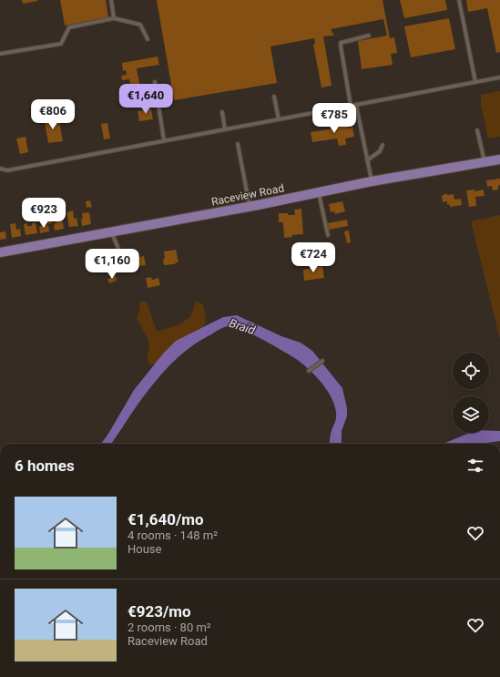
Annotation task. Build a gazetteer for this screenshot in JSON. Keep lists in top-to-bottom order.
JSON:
{
  "streets": {
    "main road": ["Raceview Road"]
  },
  "water": ["Braid"],
  "page": {
    "price": [
      "€1,640",
      "€806",
      "€785",
      "€923",
      "€724",
      "€1,160"
    ],
    "heading": "6 homes",
    "list": [
      {
        "name": "€1,640/mo",
        "note": "4 rooms · 148 m² · House"
      },
      {
        "name": "€923/mo",
        "note": "2 rooms · 80 m² · Raceview Road"
      }
    ]
  }
}
